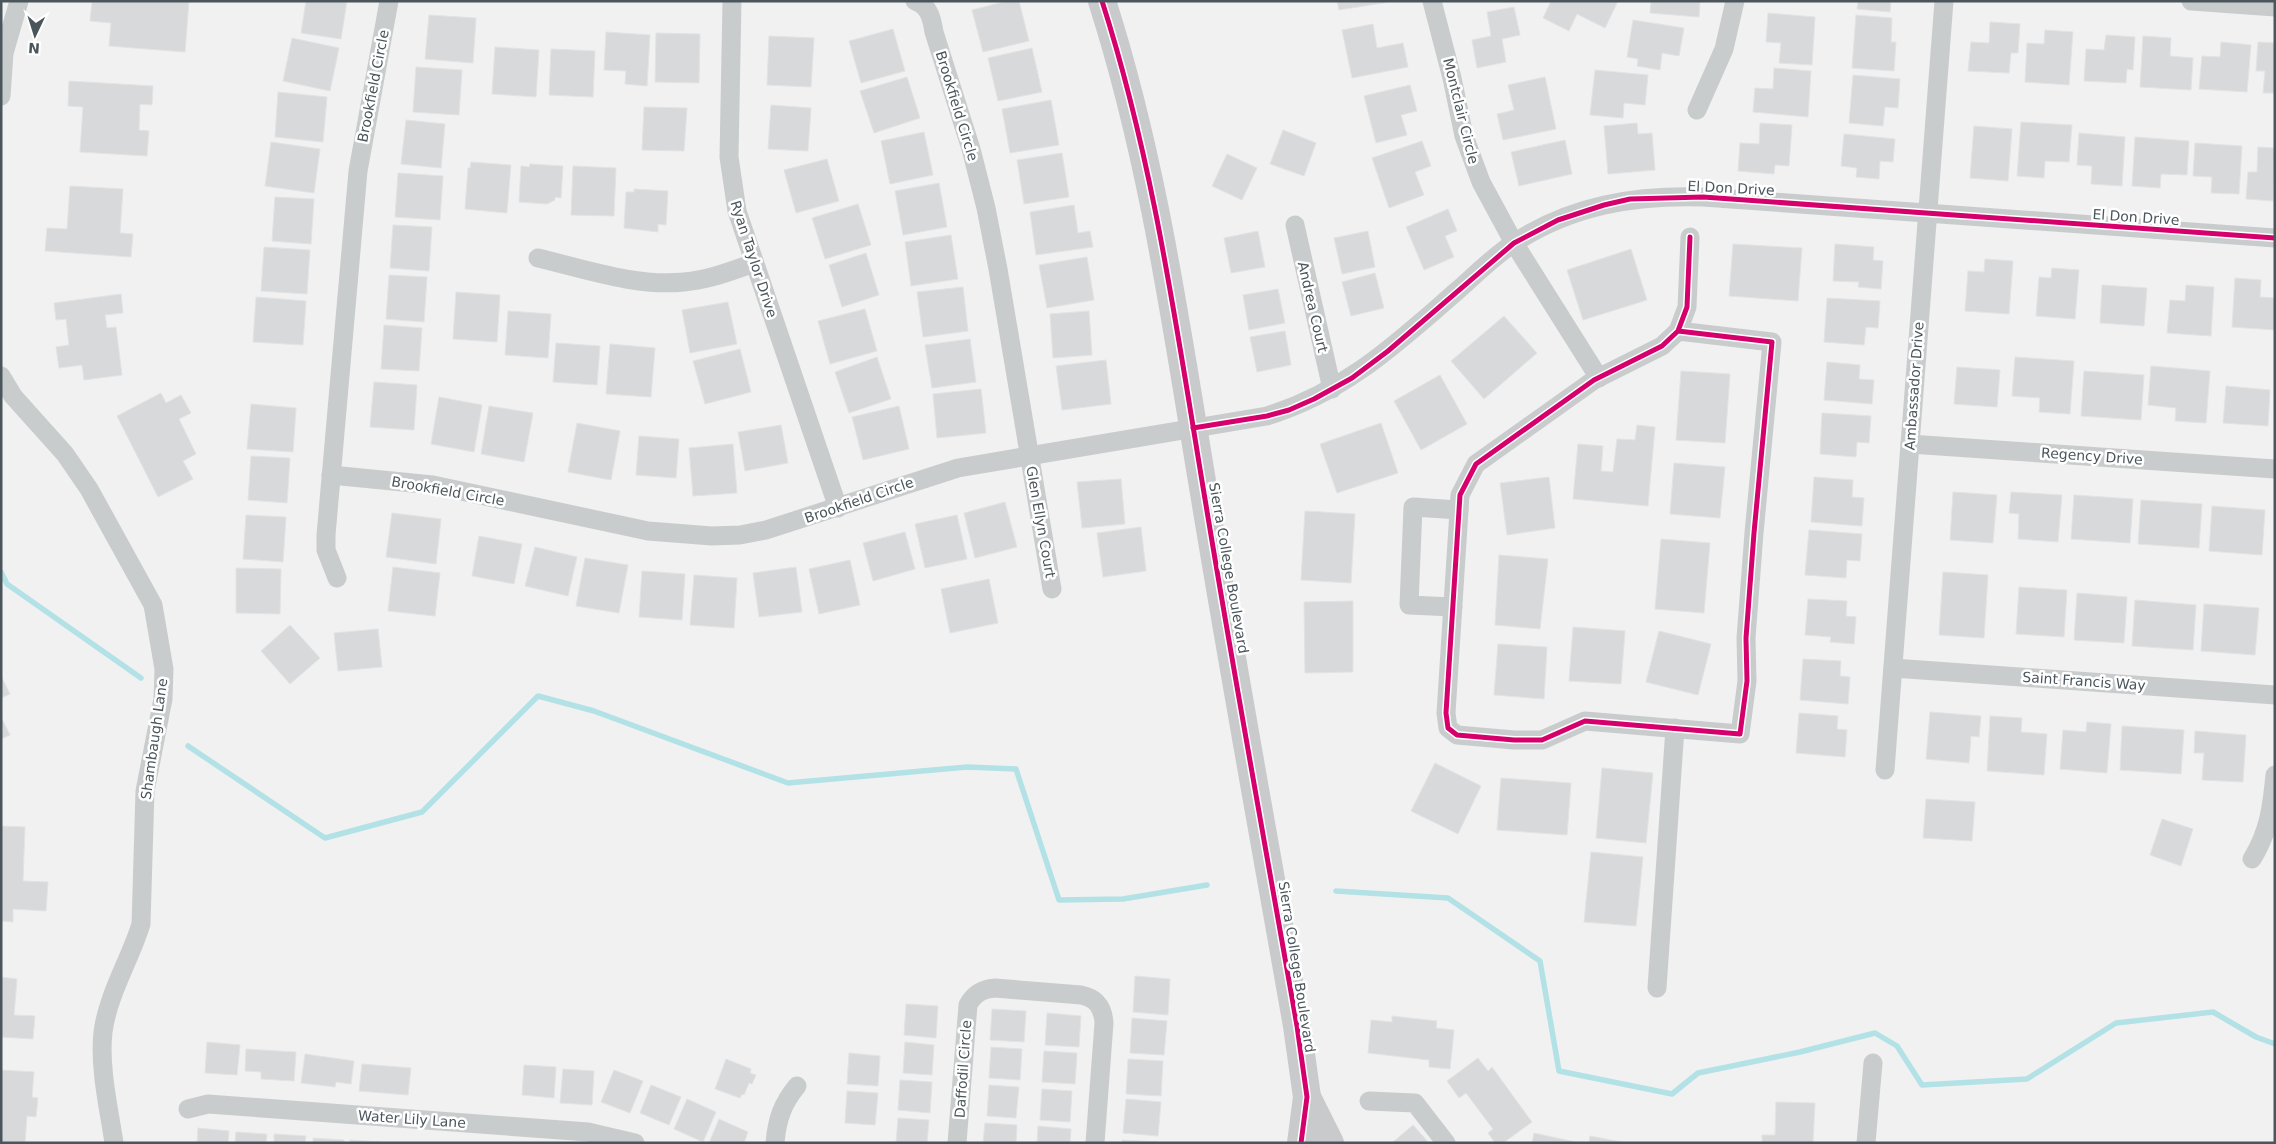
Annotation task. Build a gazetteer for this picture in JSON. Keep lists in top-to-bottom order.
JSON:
{
  "streets": {
    "main road": ["Sierra College Boulevard"],
    "street": [
      "Brookfield Circle",
      "Montclair Circle",
      "El Don Drive",
      "Ryan Taylor Drive",
      "Andrea Court",
      "Ambassador Drive",
      "Regency Drive",
      "Glen Ellyn Court",
      "Saint Francis Way",
      "Shambaugh Lane",
      "Daffodil Circle",
      "Water Lily Lane"
    ]
  },
  "crossings": [
    ["Brookfield Circle", "El Don Drive"],
    ["Brookfield Circle", "Ryan Taylor Drive"],
    ["Brookfield Circle", "Glen Ellyn Court"],
    ["Brookfield Circle", "Sierra College Boulevard"],
    ["Montclair Circle", "El Don Drive"],
    ["El Don Drive", "Andrea Court"],
    ["El Don Drive", "Ambassador Drive"],
    ["El Don Drive", "Sierra College Boulevard"],
    ["Ambassador Drive", "Regency Drive"],
    ["Ambassador Drive", "Saint Francis Way"]
  ],
  "north": "bottom"
}
